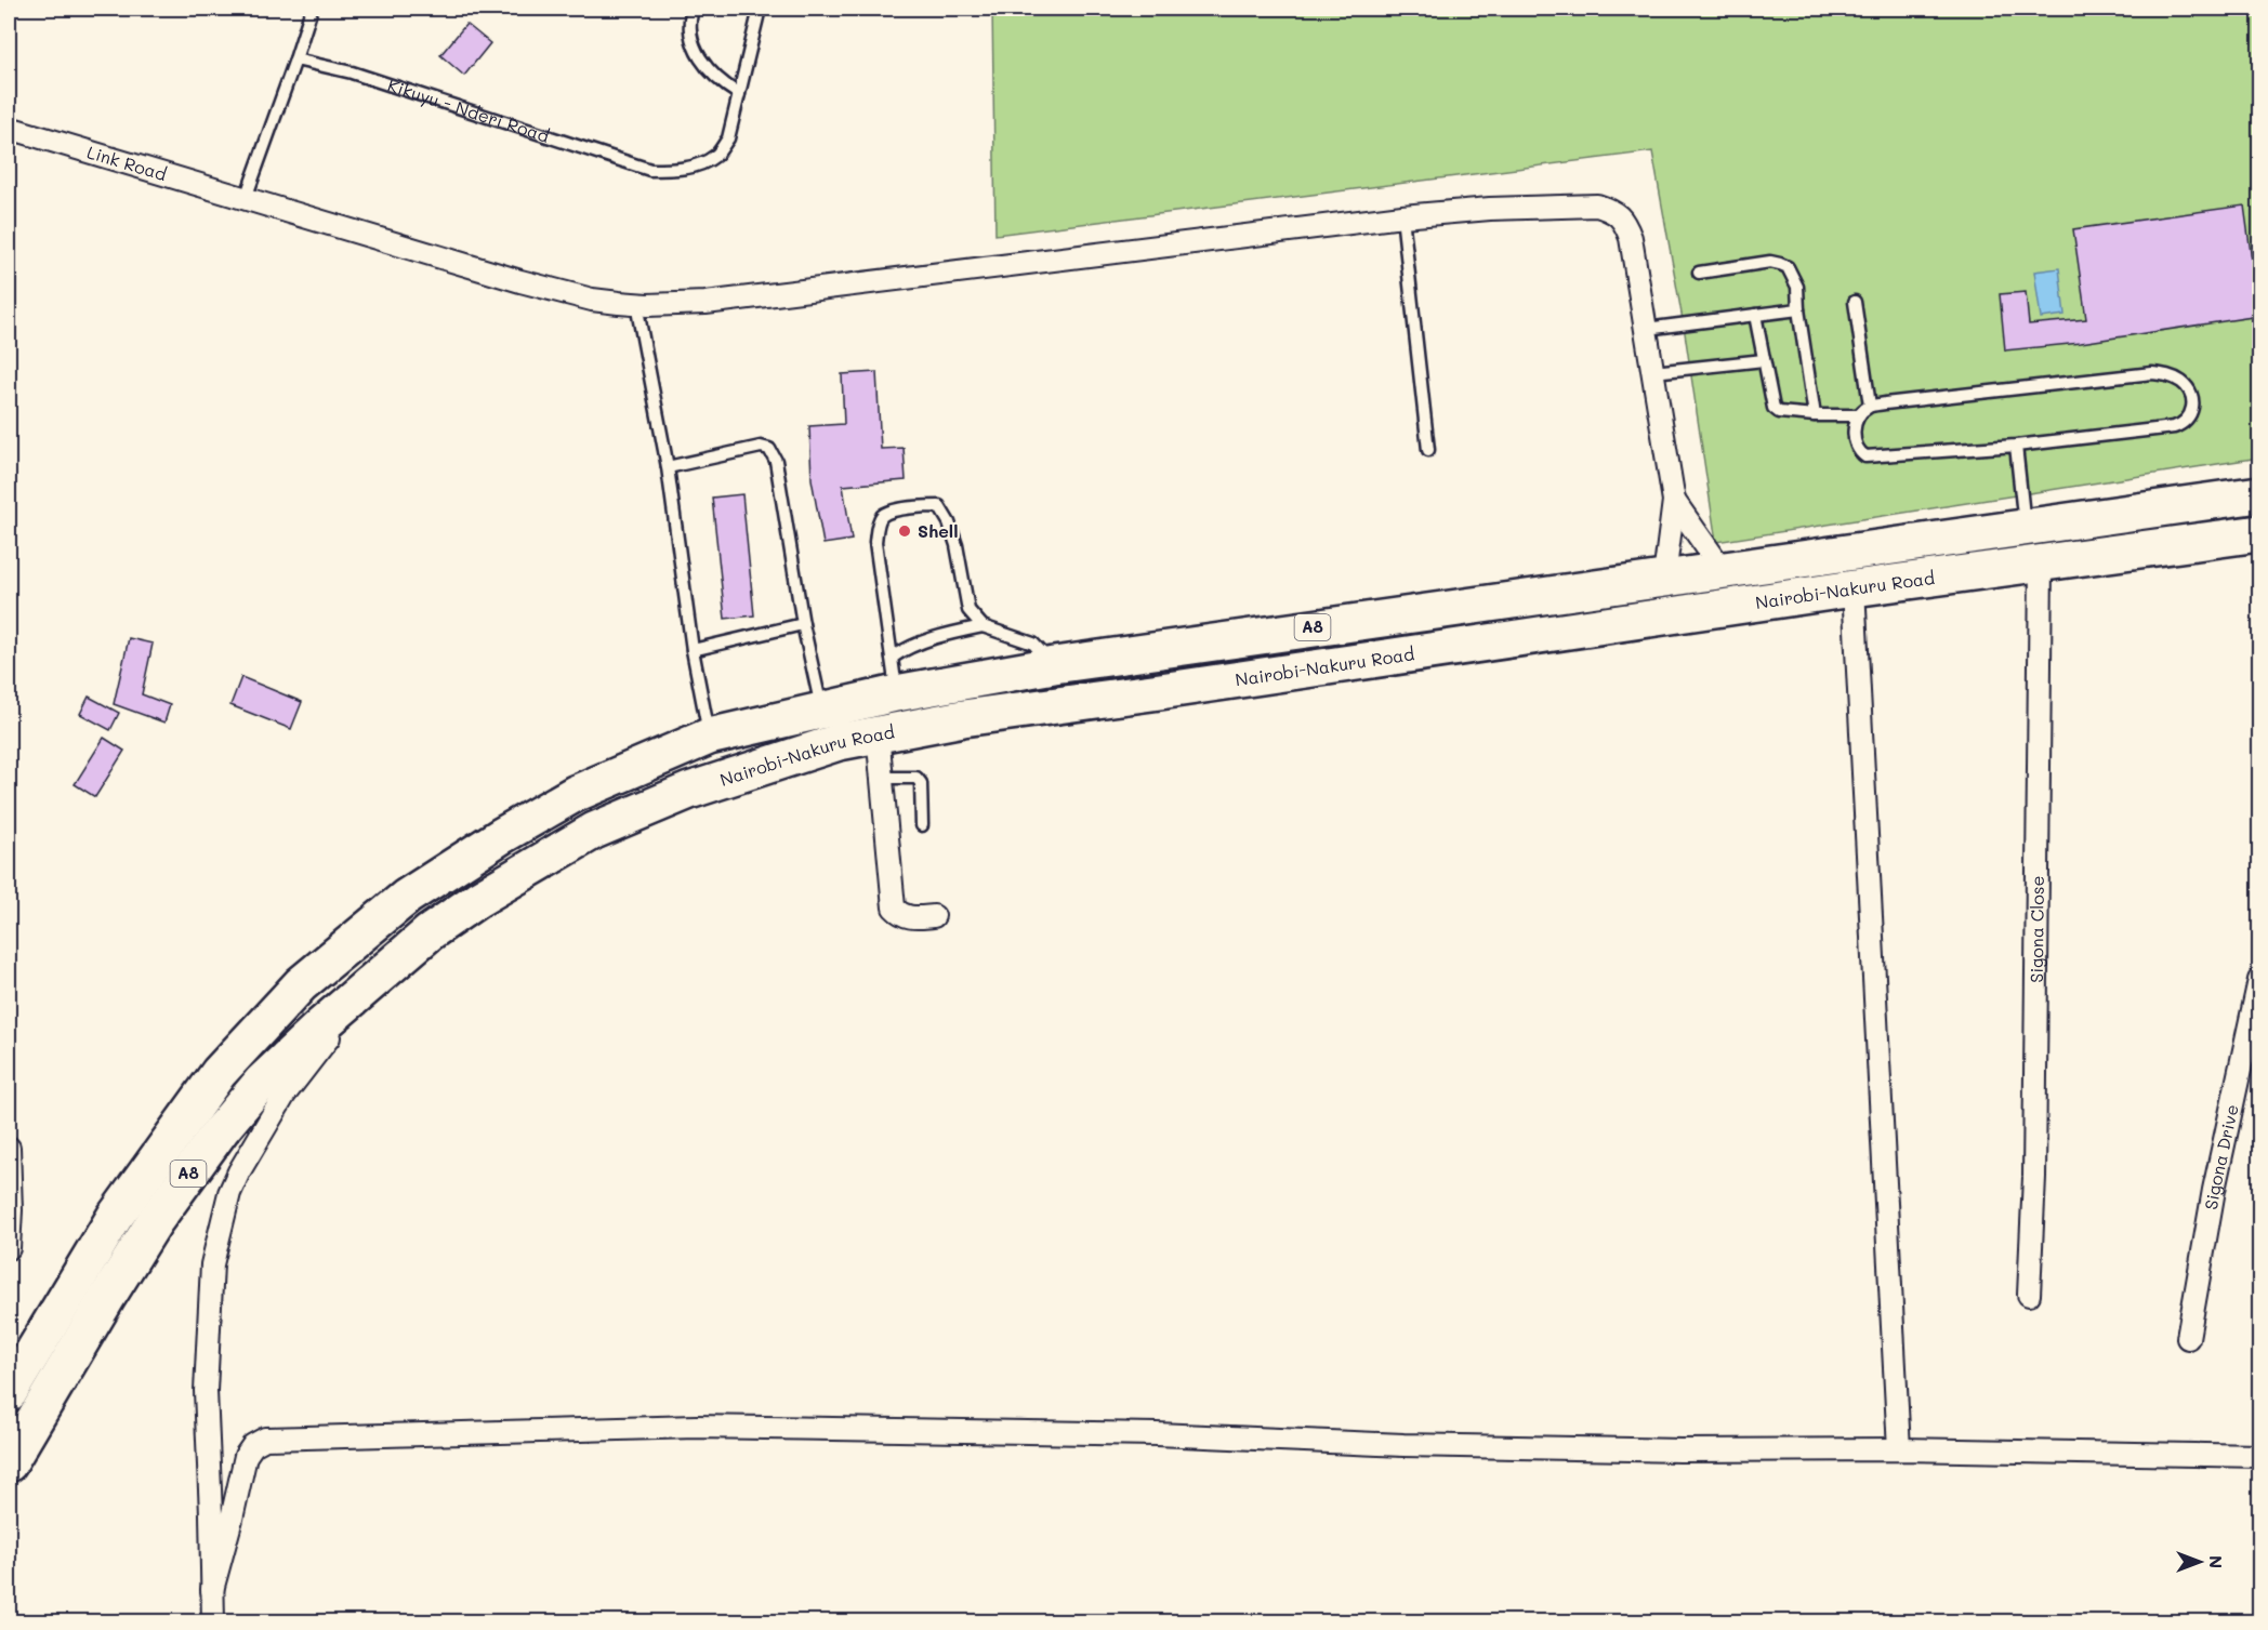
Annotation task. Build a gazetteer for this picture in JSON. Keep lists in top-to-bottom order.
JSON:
{
  "streets": {
    "highway": ["Nairobi-Nakuru Road", "A8"],
    "street": ["Link Road", "Sigona Close", "Sigona Drive"],
    "lane": ["Kikuyu - Nderi Road"]
  },
  "crossings": [
    ["Nairobi-Nakuru Road", "A8"],
    ["Nairobi-Nakuru Road", "Sigona Close"]
  ],
  "places": ["Shell"],
  "north": "right"
}
